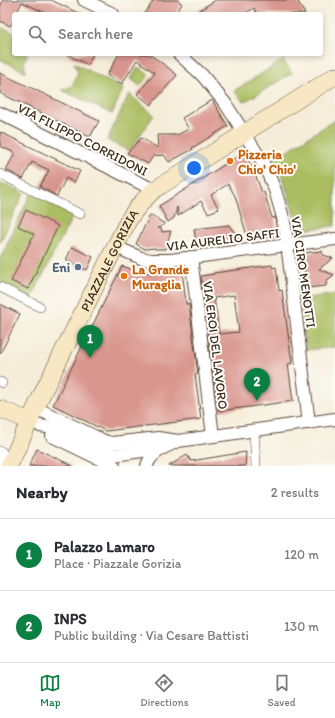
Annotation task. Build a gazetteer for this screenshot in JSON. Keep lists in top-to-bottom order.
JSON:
{
  "streets": {
    "main road": ["PIAZZALE GORIZIA"],
    "street": [
      "VIA FILIPPO CORRIDONI",
      "VIA AURELIO SAFFI",
      "VIA CIRO MENOTTI",
      "VIA EROI DEL LAVORO"
    ]
  },
  "crossings": [
    ["VIA FILIPPO CORRIDONI", "PIAZZALE GORIZIA"],
    ["VIA AURELIO SAFFI", "PIAZZALE GORIZIA"],
    ["VIA AURELIO SAFFI", "VIA CIRO MENOTTI"],
    ["VIA AURELIO SAFFI", "VIA EROI DEL LAVORO"],
    ["PIAZZALE GORIZIA", "VIA CIRO MENOTTI"]
  ],
  "places": ["Pizzeria Chio' Chio'", "Eni", "La Grande Muraglia"],
  "page": {
    "search": "Search here",
    "pins": ["1", "2"],
    "heading": ["Nearby", "2 results"],
    "list": [
      {
        "mark": "1",
        "name": "Palazzo Lamaro",
        "note": "Place · Piazzale Gorizia",
        "value": "120 m"
      },
      {
        "mark": "2",
        "name": "INPS",
        "note": "Public building · Via Cesare Battisti",
        "value": "130 m"
      }
    ],
    "nav": ["Map", "Directions", "Saved"]
  }
}
